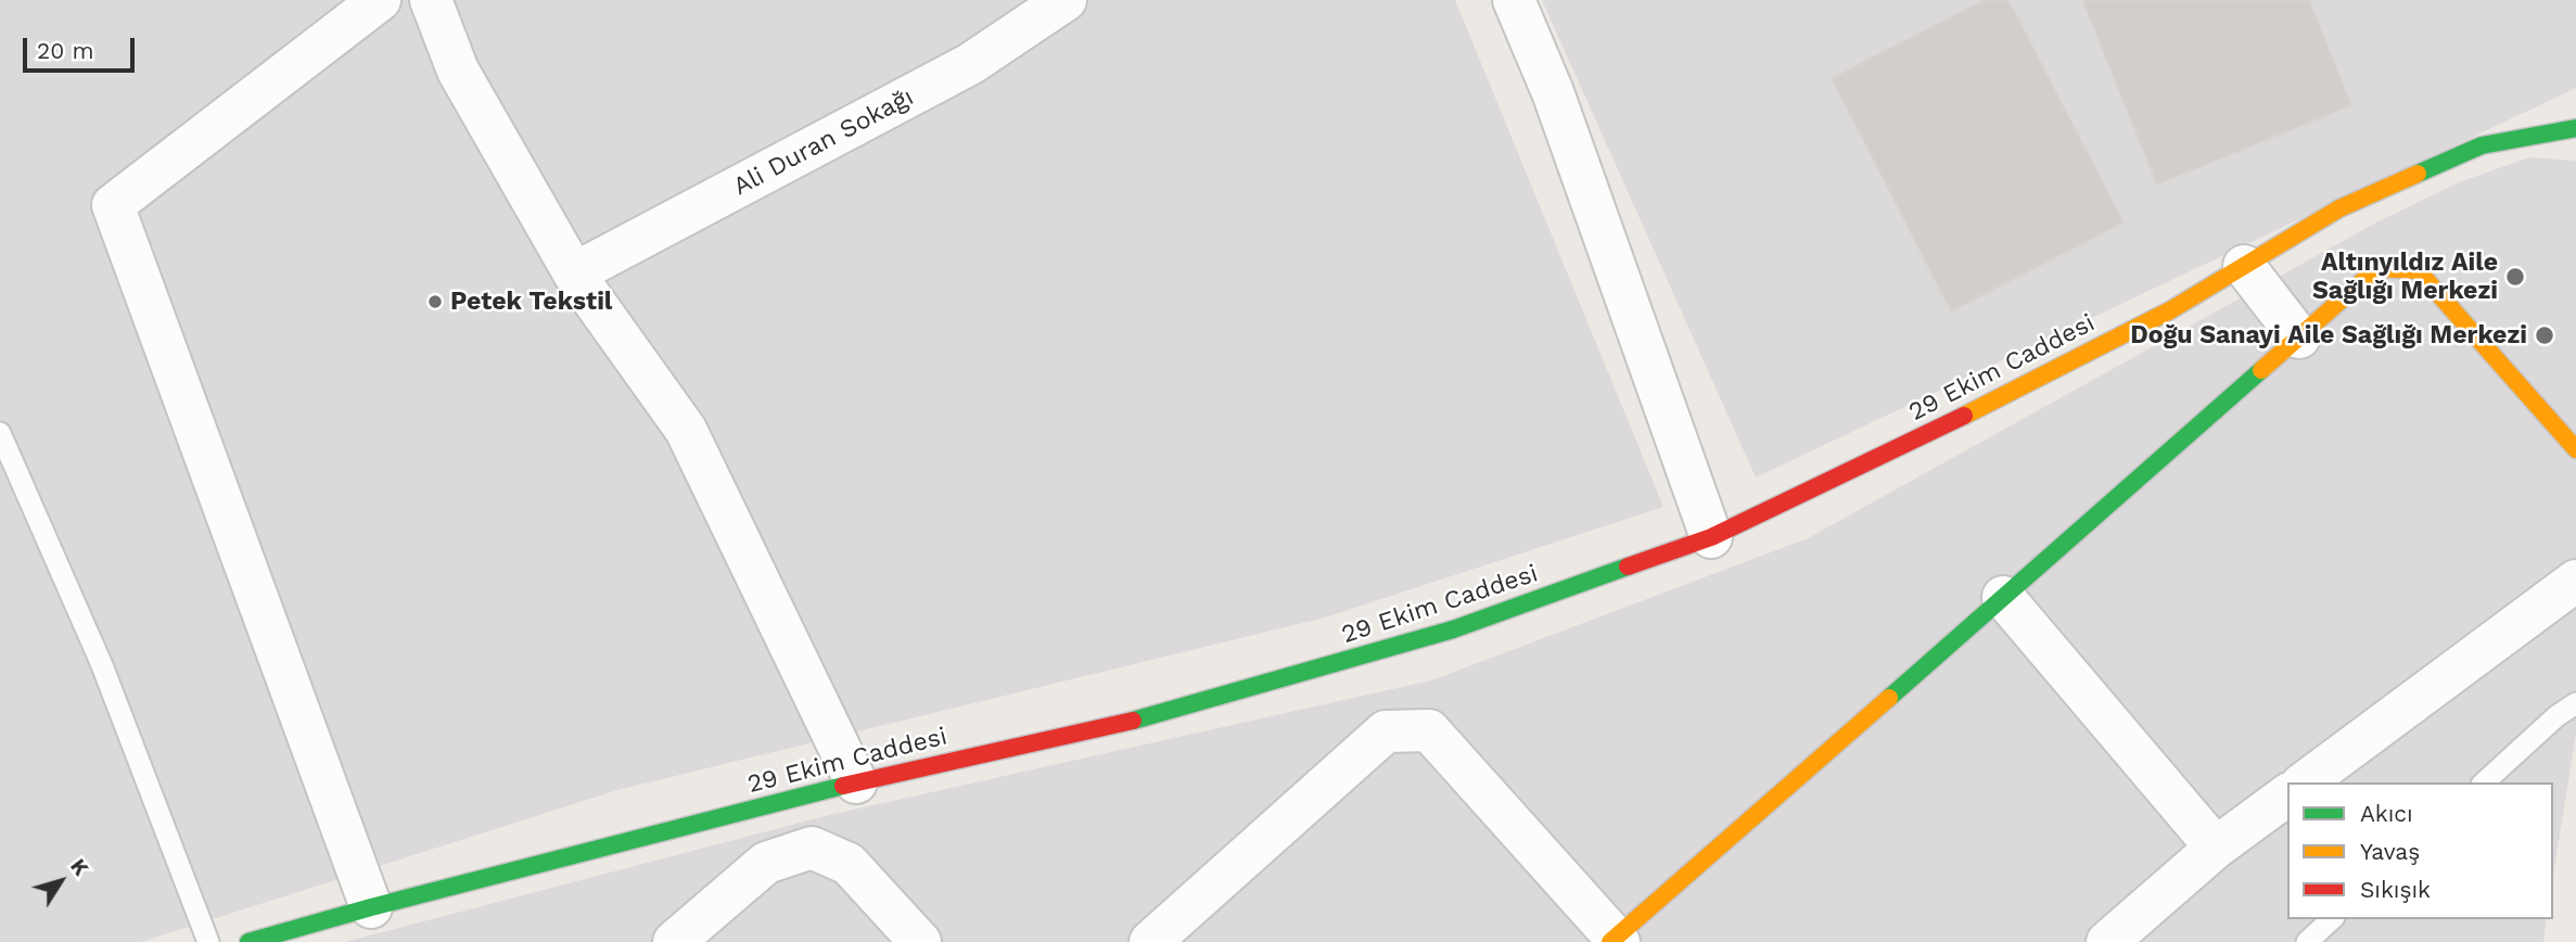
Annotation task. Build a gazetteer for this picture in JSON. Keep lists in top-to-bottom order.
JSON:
{
  "streets": {
    "street": ["Ali Duran Sokağı", "29 Ekim Caddesi"]
  },
  "places": ["Altınyıldız Aile Sağlığı Merkezi", "Petek Tekstil", "Doğu Sanayi Aile Sağlığı Merkezi"],
  "legend": ["Akıcı", "Yavaş", "Sıkışık"],
  "scale_bar": "20 m",
  "north": "top right"
}
